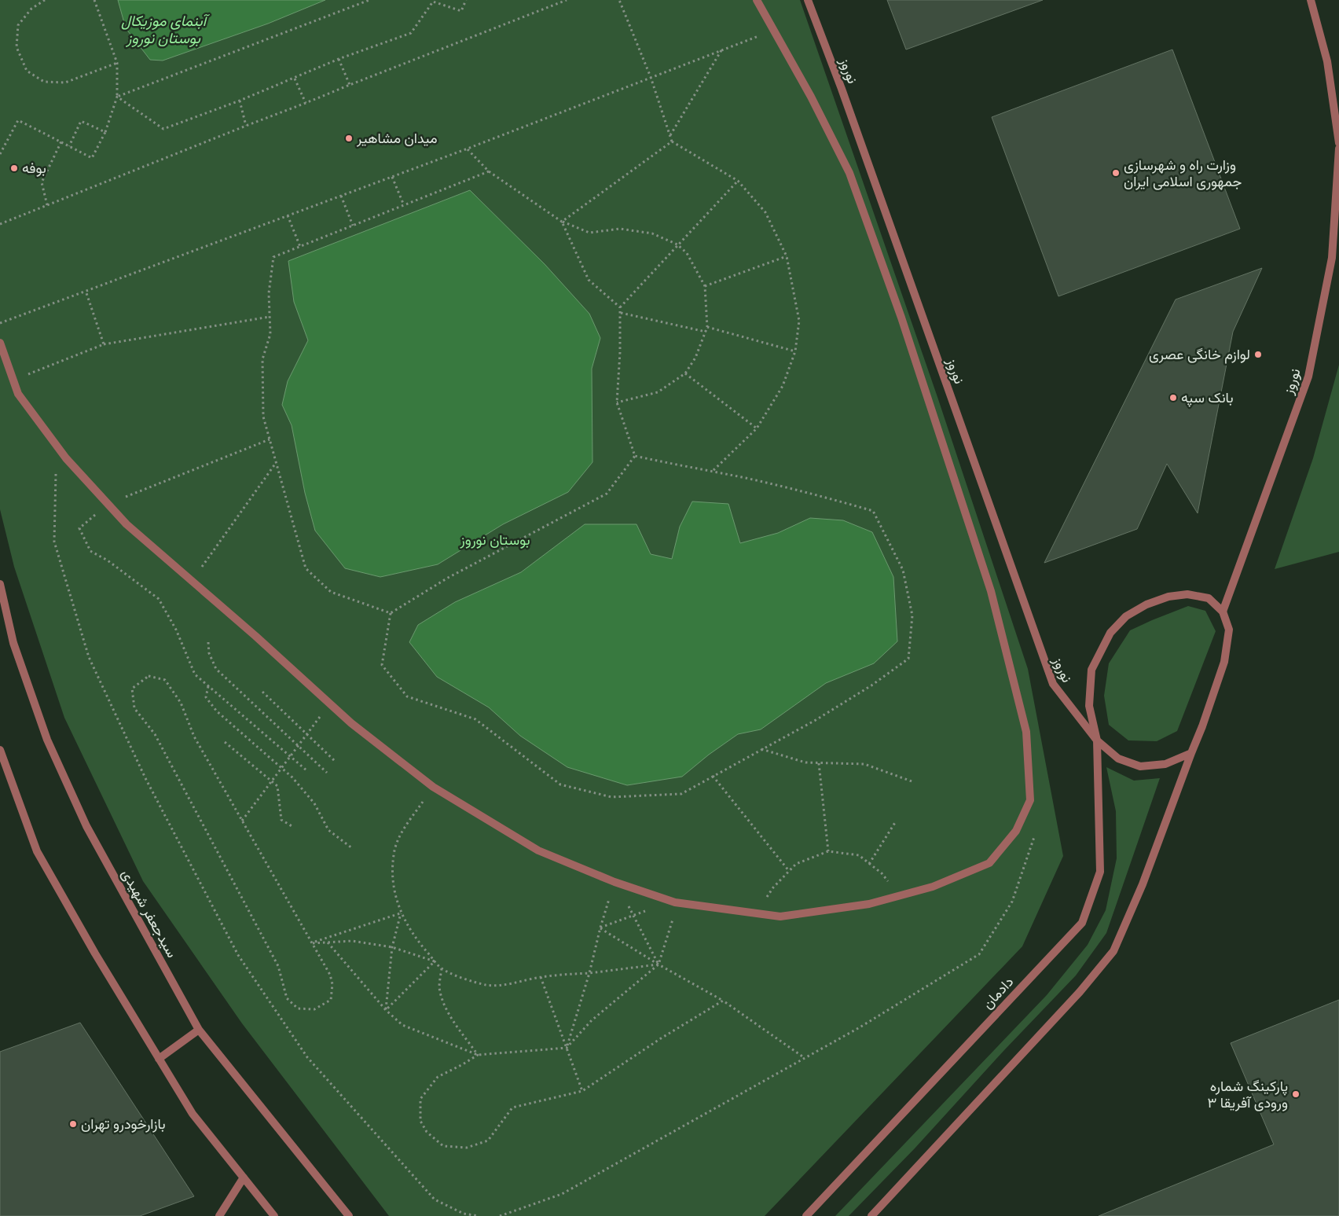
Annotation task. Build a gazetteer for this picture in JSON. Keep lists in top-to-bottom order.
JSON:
{
  "streets": {
    "street": ["نوروز", "سیدجعفر شهیدی", "دادمان"]
  },
  "crossings": [
    ["نوروز", "دادمان"]
  ],
  "water": ["آبنمای موزیکال بوستان نوروز"],
  "parks": ["بوستان نوروز"],
  "places": [
    "میدان مشاهیر",
    "بوفه",
    "وزارت راه و شهرسازی جمهوری اسلامی ایران",
    "لوازم خانگی عصری",
    "بانک سپه",
    "پارکینگ شماره ۳ ورودی آفریقا",
    "بازارخودرو تهران"
  ]
}
